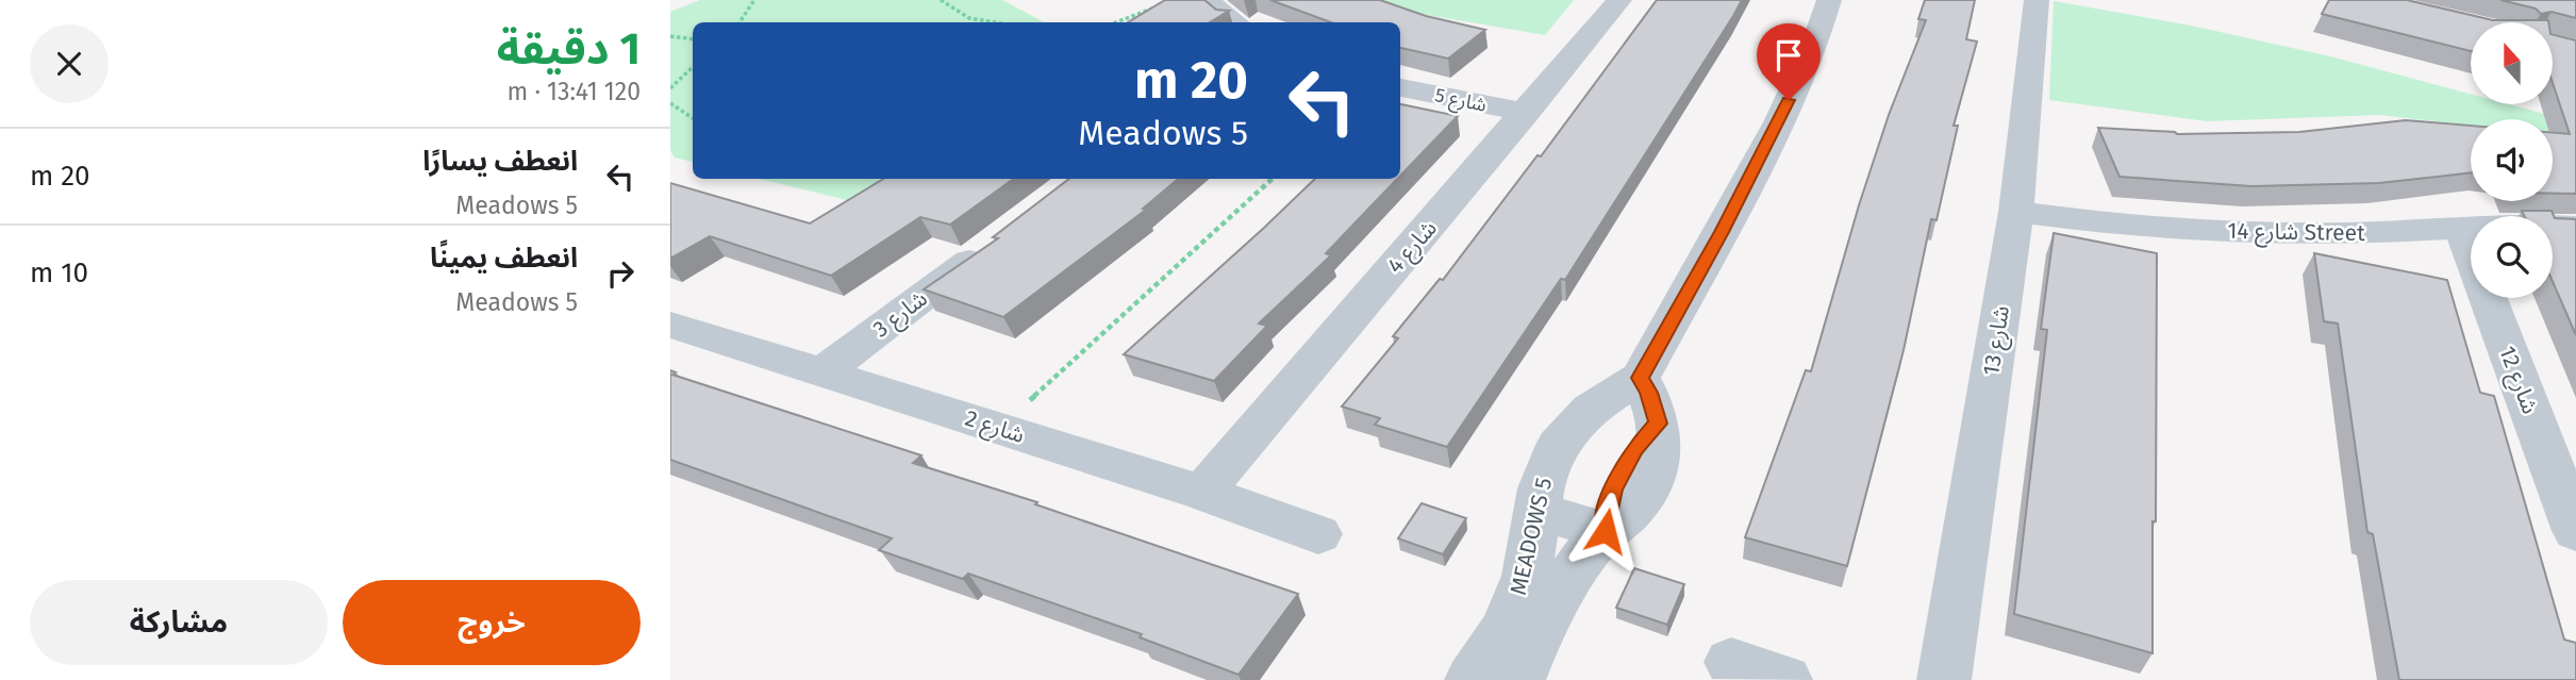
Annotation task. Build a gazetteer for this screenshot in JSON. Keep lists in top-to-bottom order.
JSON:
{
  "streets": {
    "street": [
      "شارع 5",
      "شارع 14 Street",
      "شارع 4",
      "شارع 3",
      "شارع 13",
      "شارع 12",
      "شارع 2",
      "MEADOWS 5"
    ]
  },
  "crossings": [
    ["شارع 5", "شارع 4"],
    ["شارع 14 Street", "شارع 13"],
    ["شارع 14 Street", "شارع 12"],
    ["شارع 4", "شارع 2"],
    ["شارع 3", "شارع 2"]
  ],
  "north": "top",
  "page": {
    "heading": ["1 دقيقة", "120 m · 13:41"],
    "turn": ["20 m", "Meadows 5"],
    "list": [
      {
        "name": "انعطف يسارًا",
        "note": "Meadows 5",
        "value": "20 m"
      },
      {
        "name": "انعطف يمينًا",
        "note": "Meadows 5",
        "value": "10 m"
      }
    ],
    "buttons": ["خروج", "مشاركة"]
  }
}
